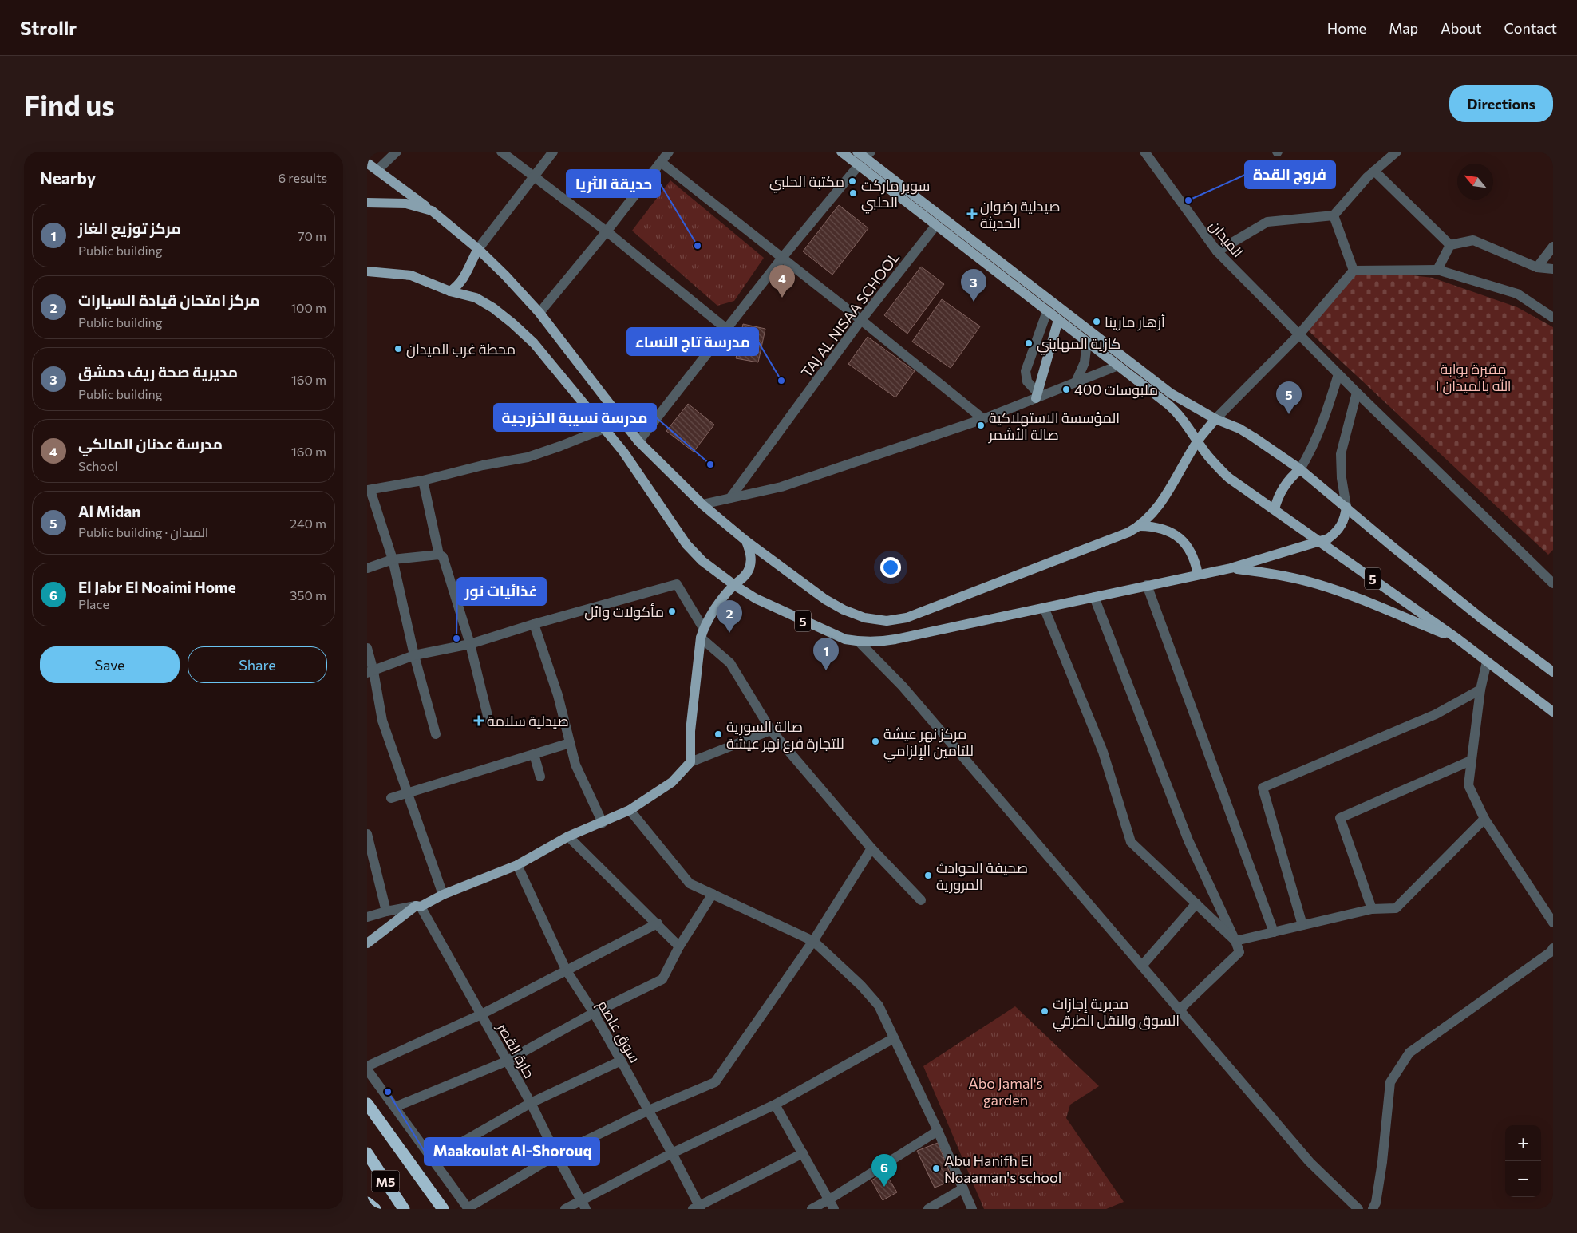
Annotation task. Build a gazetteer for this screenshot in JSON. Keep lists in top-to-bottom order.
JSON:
{
  "streets": {
    "highway": ["M5"],
    "main road": ["5"],
    "street": [
      "الميدان",
      "TAJ AL NISAA SCHOOL",
      "سوق عاصم",
      "حارة القصر"
    ]
  },
  "parks": ["مقبرة بوابة الله بالميدان ١", "Abo Jamal's garden"],
  "places": {
    "other": [
      "مكتبة الحلبي",
      "سوبر ماركت الحلبي",
      "فروج القدة",
      "حديقة الثريا",
      "أزهار مارينا",
      "كازية المهايني",
      "محطة غرب الميدان",
      "مدرسة تاج النساء",
      "ملبوسات 400",
      "المؤسسة الاستهلاكية صالة الأشمر",
      "مدرسة نسيبة الخزرجية",
      "مأكولات وائل",
      "غذائيات نور",
      "صالة السورية للتجارة فرع نهر عيشة",
      "مركز نهر عيشة للتامين الإلزامي",
      "صحيفة الحوادث المرورية",
      "مديرية إجازات السوق والنقل الطرقي",
      "Maakoulat Al-Shorouq",
      "Abu Hanifh El Noaaman's school"
    ],
    "health": ["صيدلية رضوان الحديثة", "صيدلية سلامة"]
  },
  "north": "top left",
  "page": {
    "header": "Strollr",
    "nav": [
      "Home",
      "Map",
      "About",
      "Contact"
    ],
    "buttons": [
      "Directions",
      ["Save", "Share"]
    ],
    "title": "Find us",
    "heading": ["Nearby", "6 results"],
    "list": [
      {
        "mark": "1",
        "name": "مركز توزيع الغاز",
        "note": "Public building",
        "value": "70 m"
      },
      {
        "mark": "2",
        "name": "مركز امتحان قيادة السيارات",
        "note": "Public building",
        "value": "100 m"
      },
      {
        "mark": "3",
        "name": "مديرية صحة ريف دمشق",
        "note": "Public building",
        "value": "160 m"
      },
      {
        "mark": "4",
        "name": "مدرسة عدنان المالكي",
        "note": "School",
        "value": "160 m"
      },
      {
        "mark": "5",
        "name": "Al Midan",
        "note": "Public building · الميدان",
        "value": "240 m"
      },
      {
        "mark": "6",
        "name": "El Jabr El Noaimi Home",
        "note": "Place",
        "value": "350 m"
      }
    ],
    "pins": [
      "4",
      "3",
      "5",
      "2",
      "1",
      "6"
    ],
    "map_buttons": ["+", "−"]
  }
}
